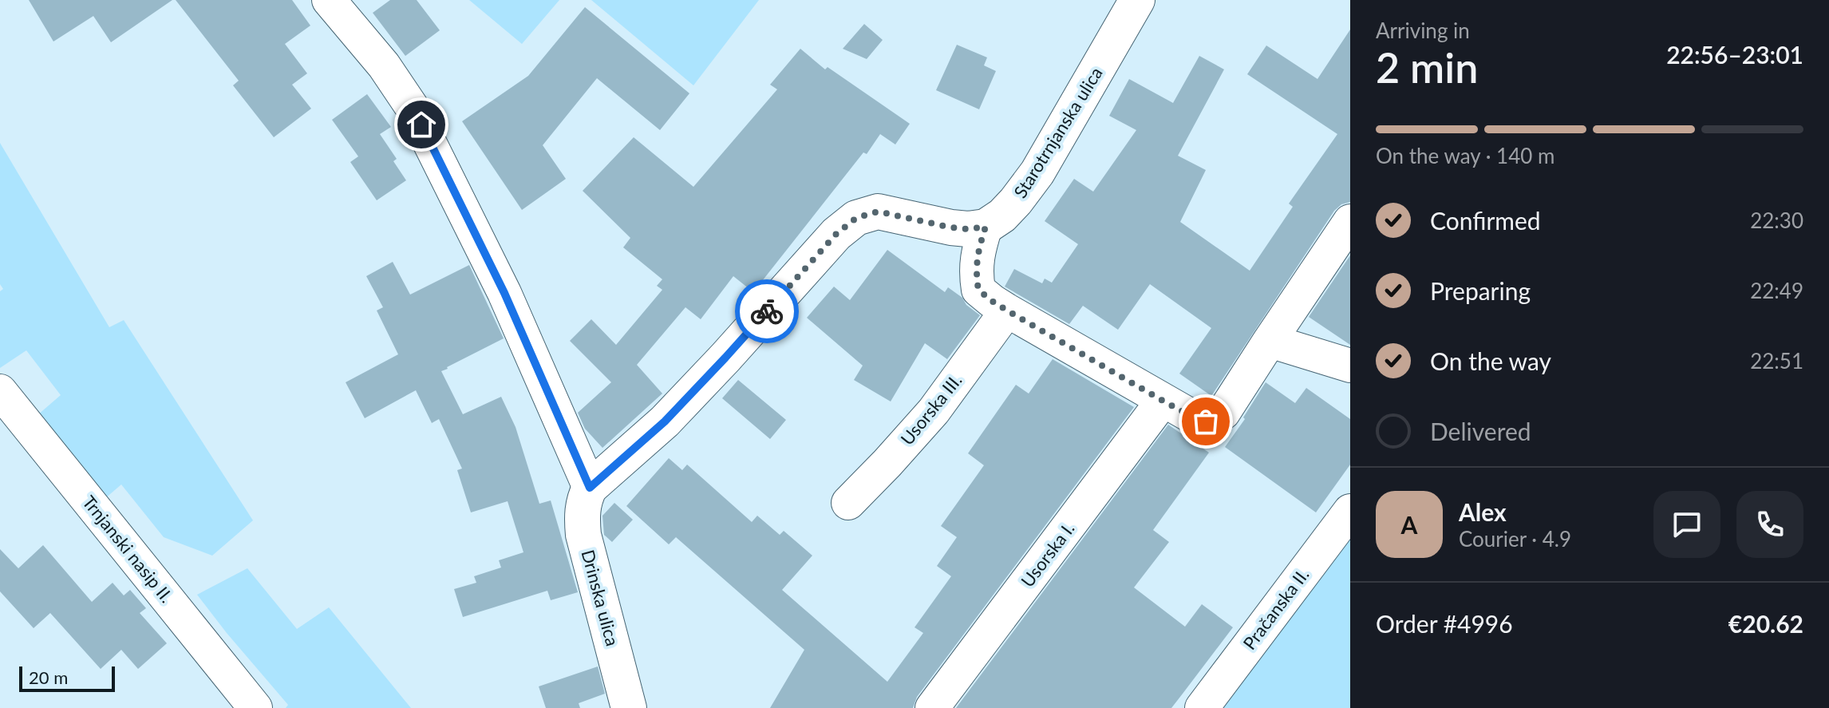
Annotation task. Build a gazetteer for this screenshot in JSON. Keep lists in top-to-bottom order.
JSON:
{
  "streets": {
    "street": [
      "Starotrnjanska ulica",
      "Usorska III.",
      "Trnjanski nasip II.",
      "Usorska I.",
      "Drinska ulica",
      "Pračanska II."
    ]
  },
  "scale_bar": "20 m",
  "page": {
    "heading": ["2 min", "Arriving in", "22:56–23:01"],
    "panel": [
      "Alex",
      "Courier · 4.9",
      "Order #4996",
      "€20.62"
    ],
    "bar": "On the way · 140 m",
    "list": [
      ["Confirmed", "22:30"],
      ["Preparing", "22:49"],
      ["On the way", "22:51"],
      "Delivered"
    ],
    "round": "A",
    "scale": "20 m"
  }
}
